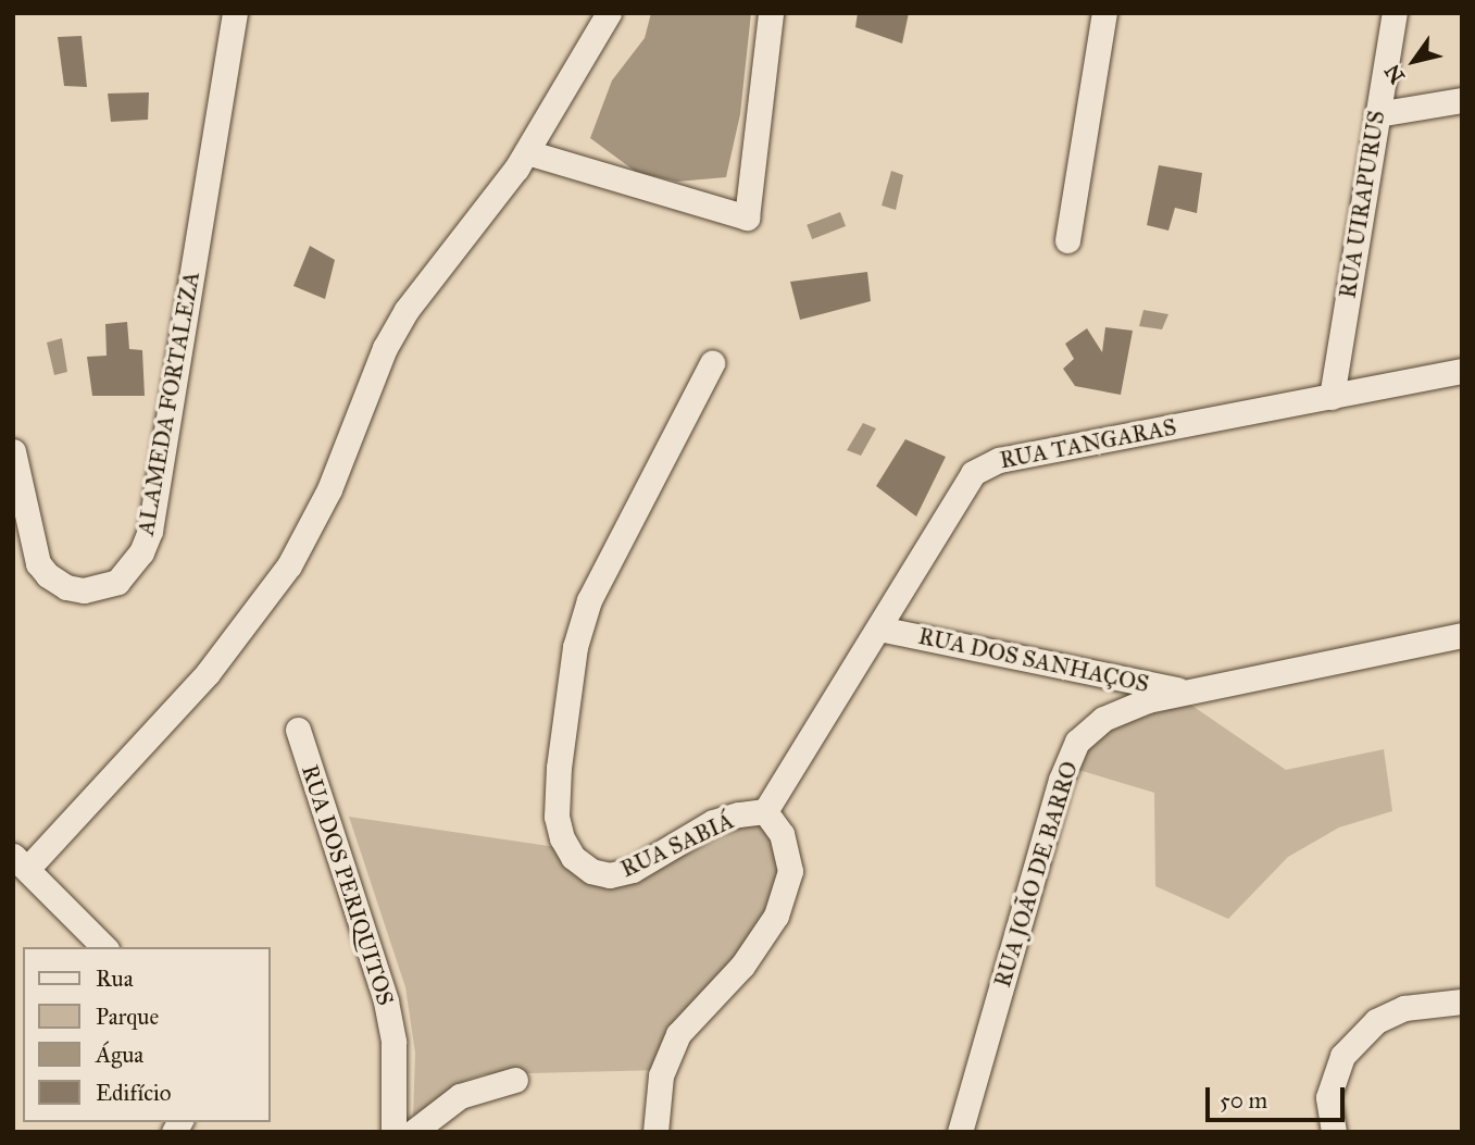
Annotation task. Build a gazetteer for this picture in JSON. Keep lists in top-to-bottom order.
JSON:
{
  "streets": {
    "street": [
      "RUA UIRAPURUS",
      "ALAMEDA FORTALEZA",
      "RUA TANGARAS",
      "RUA DOS SANHAÇOS",
      "RUA SABIÁ",
      "RUA JOÃO DE BARRO",
      "RUA DOS PERIQUITOS"
    ]
  },
  "crossings": [
    ["RUA UIRAPURUS", "RUA TANGARAS"],
    ["RUA TANGARAS", "RUA DOS SANHAÇOS"],
    ["RUA TANGARAS", "RUA SABIÁ"],
    ["RUA DOS SANHAÇOS", "RUA JOÃO DE BARRO"]
  ],
  "legend": [
    "Rua",
    "Parque",
    "Água",
    "Edifício"
  ],
  "scale_bar": "50 m",
  "north": "bottom left"
}
